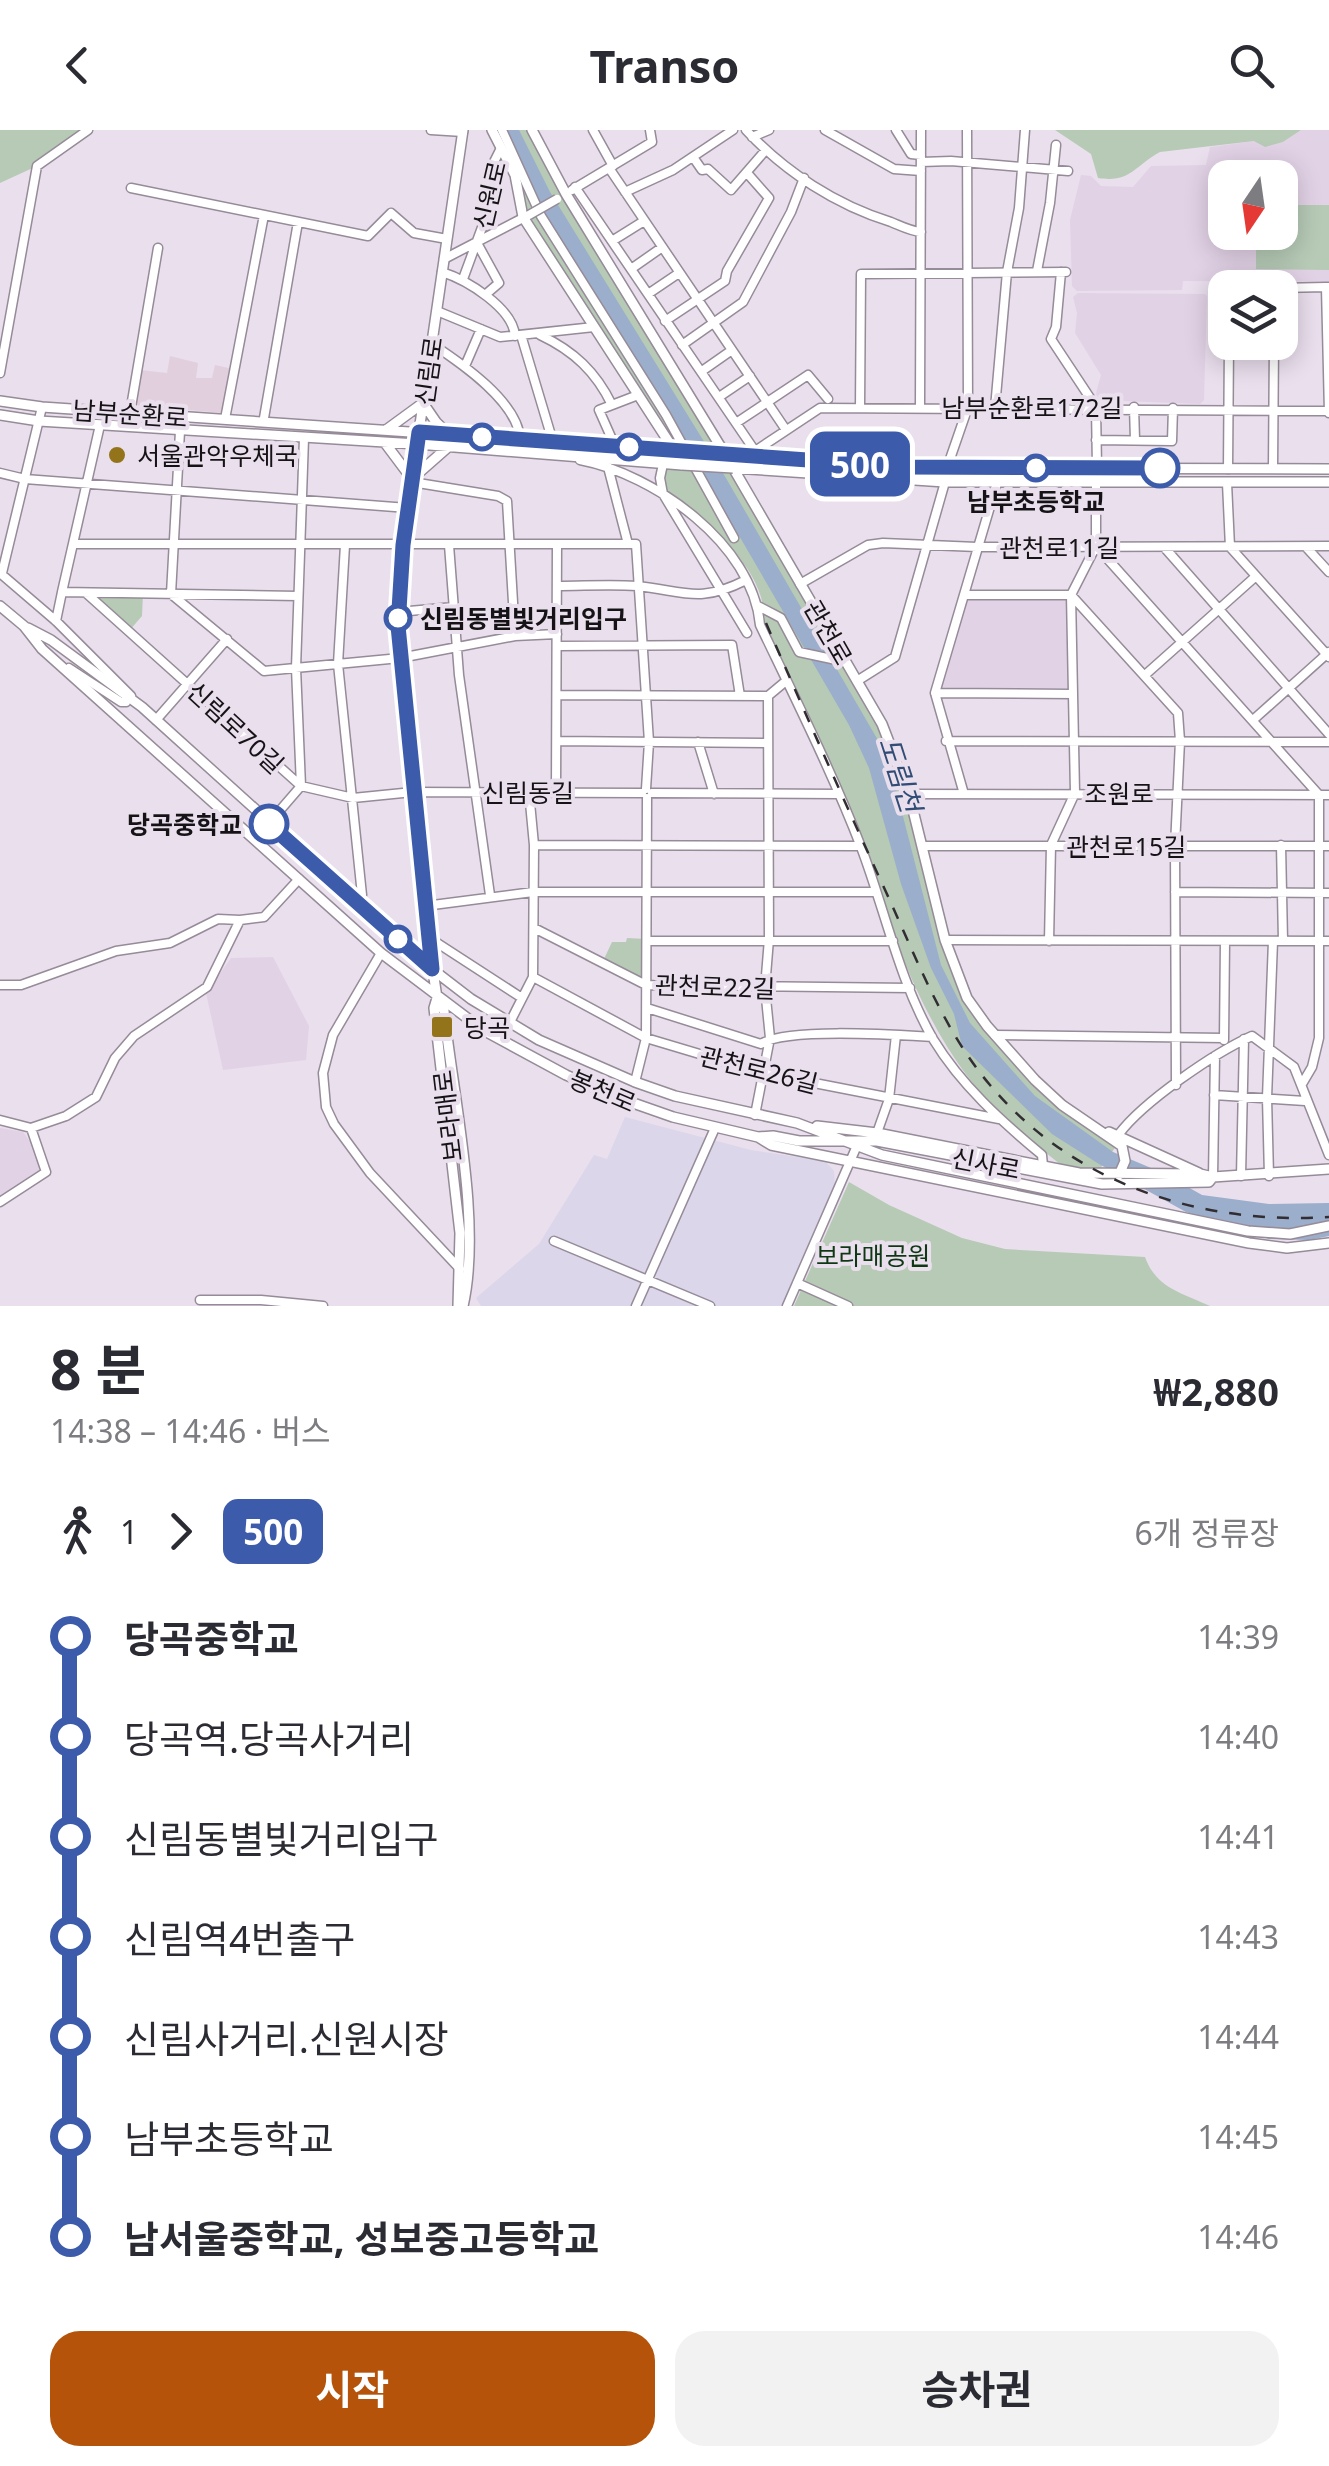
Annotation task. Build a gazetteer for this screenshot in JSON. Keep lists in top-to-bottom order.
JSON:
{
  "streets": {
    "main road": [
      "신림로",
      "남부순환로",
      "관천로",
      "봉천로",
      "보라매로",
      "신사로"
    ],
    "street": [
      "신원로",
      "남부순환로172길",
      "관천로11길",
      "신림로70길",
      "신림동길",
      "조원로",
      "관천로15길",
      "관천로22길",
      "관천로26길"
    ]
  },
  "crossings": [
    ["신원로", "신림로"],
    ["신원로", "관천로"],
    ["신림로", "남부순환로"],
    ["신림로", "신림로70길"],
    ["신림로", "신림동길"],
    ["신림로", "봉천로"],
    ["신림로", "보라매로"],
    ["남부순환로172길", "남부순환로"],
    ["남부순환로", "관천로"],
    ["관천로11길", "관천로"],
    ["관천로", "조원로"],
    ["관천로", "관천로15길"],
    ["관천로", "신사로"],
    ["신림로70길", "신림동길"],
    ["봉천로", "보라매로"],
    ["봉천로", "신사로"]
  ],
  "water": ["도림천"],
  "parks": ["보라매공원"],
  "places": {
    "other": [
      "서울관악우체국",
      "남부초등학교",
      "신림동별빛거리입구",
      "당곡중학교"
    ],
    "transit": ["당곡"]
  },
  "lines": ["bus line 500"],
  "north": "bottom",
  "page": {
    "header": "Transo",
    "on_map": "500",
    "heading": ["8 분", "14:38 – 14:46 · 버스", "₩2,880"],
    "legs": ["1", "500", "6개 정류장"],
    "list": [
      {
        "name": "당곡중학교",
        "value": "14:39"
      },
      {
        "name": "당곡역.당곡사거리",
        "value": "14:40"
      },
      {
        "name": "신림동별빛거리입구",
        "value": "14:41"
      },
      {
        "name": "신림역4번출구",
        "value": "14:43"
      },
      {
        "name": "신림사거리.신원시장",
        "value": "14:44"
      },
      {
        "name": "남부초등학교",
        "value": "14:45"
      },
      {
        "name": "남서울중학교, 성보중고등학교",
        "value": "14:46"
      }
    ],
    "buttons": ["시작", "승차권"]
  }
}
